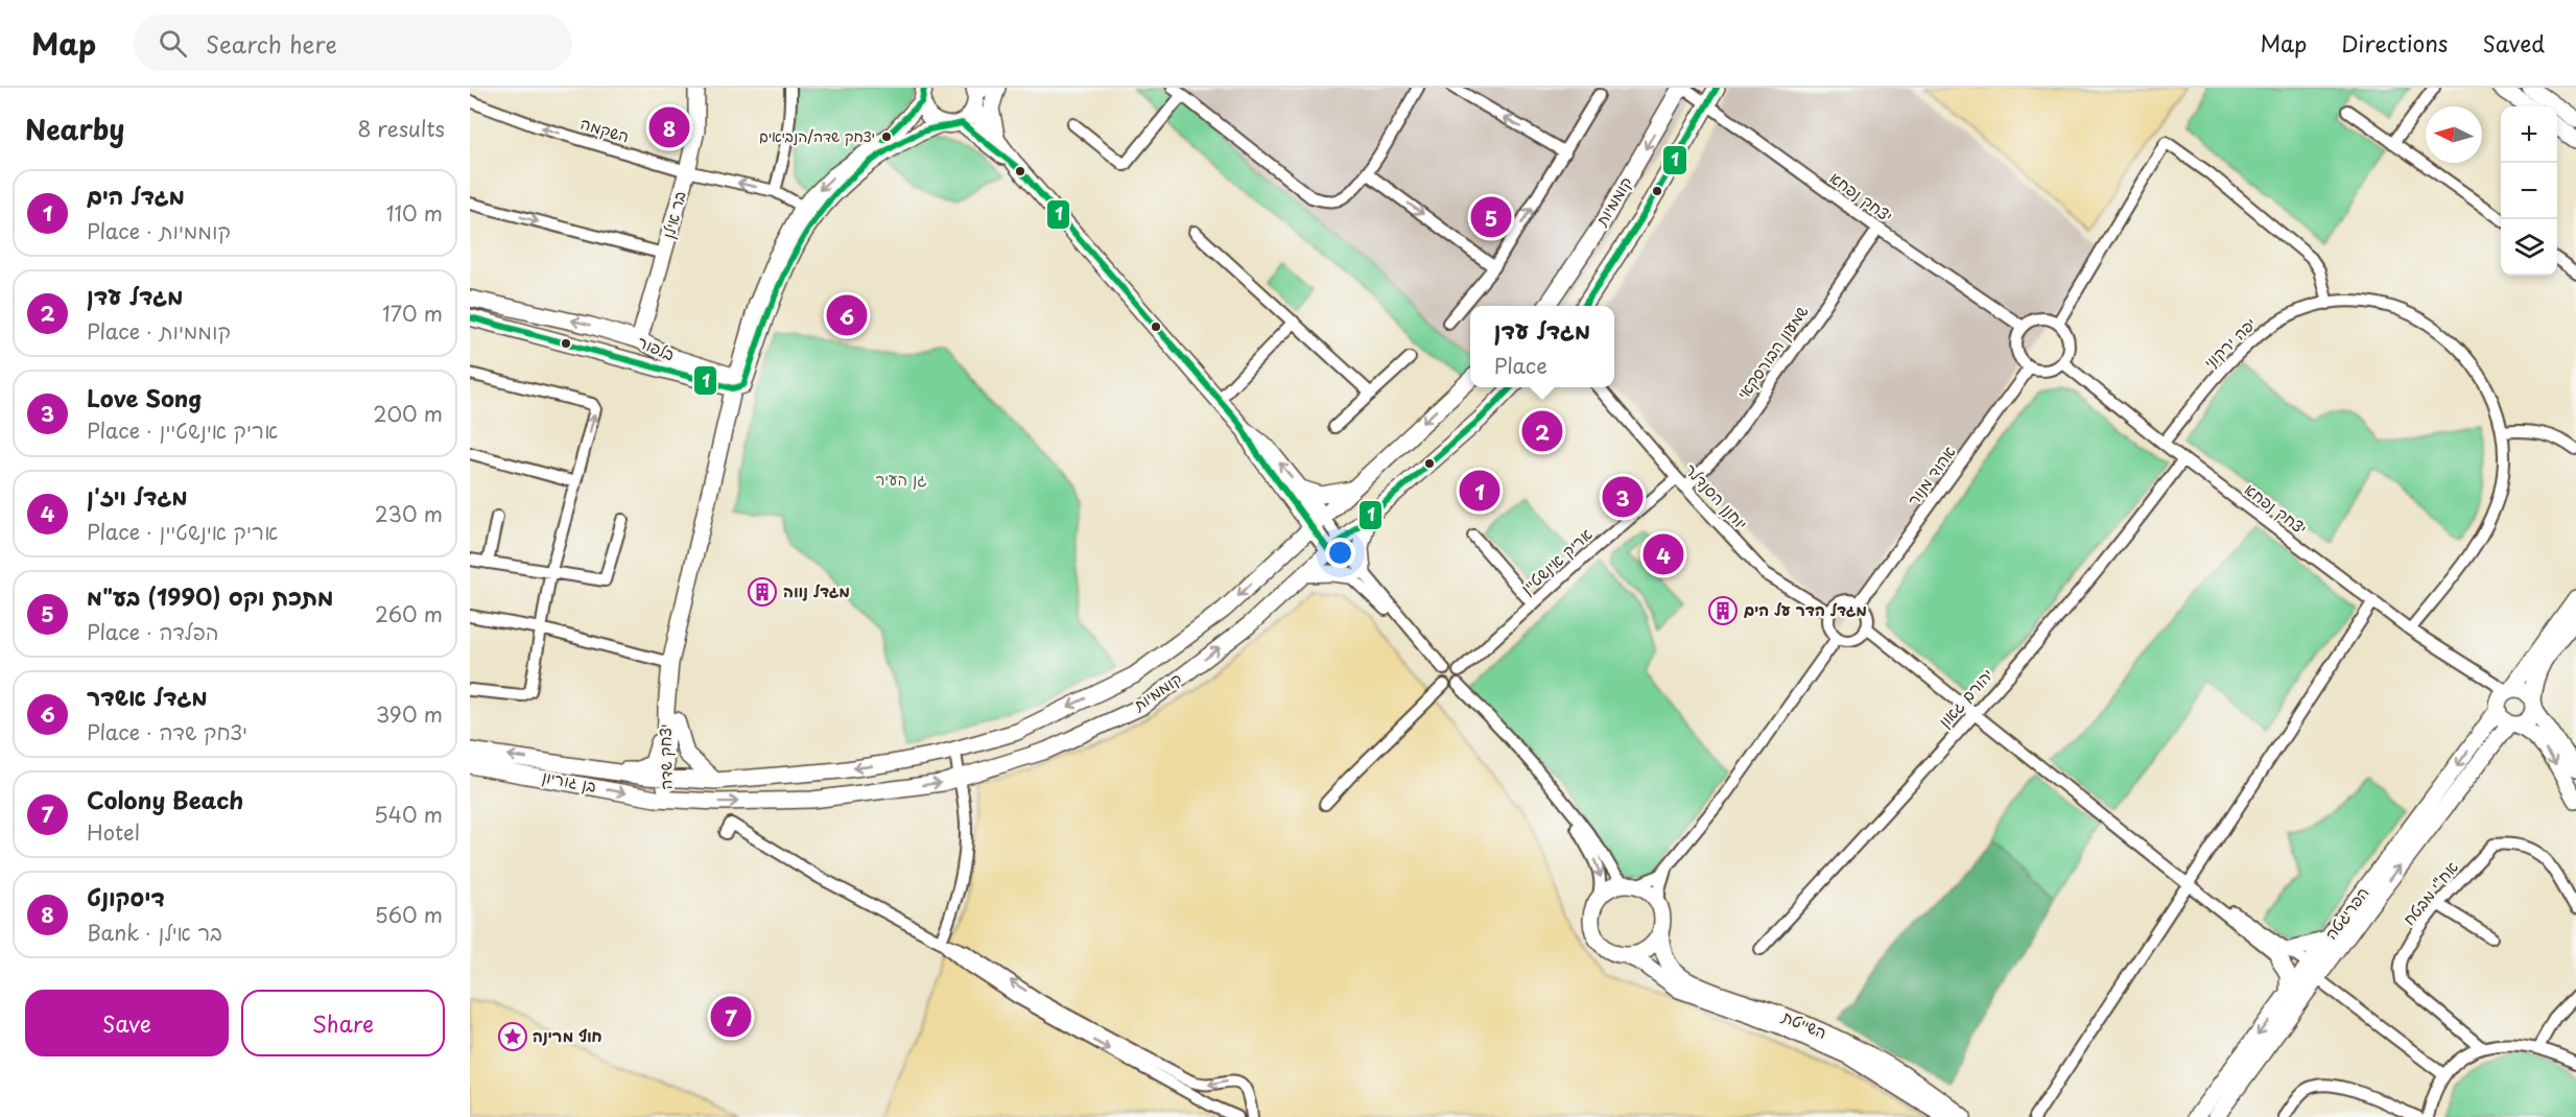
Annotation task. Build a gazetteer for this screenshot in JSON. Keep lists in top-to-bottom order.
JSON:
{
  "streets": {
    "street": [
      "השקמה",
      "יצחק נפחא",
      "קוממיות",
      "בר אילן",
      "יפה ירקוני",
      "בלפור",
      "שמעון הבורסקאי",
      "אהוד מנור",
      "יוחנן הסנדלר",
      "אריק אינשטיין",
      "יהורם גאון",
      "יצחק שדה",
      "בן גוריון",
      "אח\"י מבטח",
      "הפריגטה",
      "השייטת"
    ]
  },
  "crossings": [
    ["השקמה", "בר אילן"],
    ["השקמה", "יצחק שדה"],
    ["יצחק נפחא", "קוממיות"],
    ["יצחק נפחא", "יפה ירקוני"],
    ["יצחק נפחא", "שמעון הבורסקאי"],
    ["יצחק נפחא", "אהוד מנור"],
    ["יצחק נפחא", "יהורם גאון"],
    ["יצחק נפחא", "הפריגטה"],
    ["קוממיות", "יצחק שדה"],
    ["קוממיות", "בן גוריון"],
    ["בר אילן", "בלפור"],
    ["בלפור", "יצחק שדה"],
    ["שמעון הבורסקאי", "יוחנן הסנדלר"],
    ["שמעון הבורסקאי", "אריק אינשטיין"],
    ["אהוד מנור", "יוחנן הסנדלר"],
    ["יוחנן הסנדלר", "אריק אינשטיין"],
    ["יצחק שדה", "בן גוריון"]
  ],
  "parks": ["גן העיר"],
  "places": {
    "other": ["יצחק שדה/הנביאים"],
    "building": ["מגדל נווה", "מגדל הדר על הים"],
    "place": ["חוף מרינה"]
  },
  "lines": ["transit line 1"],
  "north": "left",
  "page": {
    "header": "Map",
    "search": "Search here",
    "nav": ["Map", "Directions", "Saved"],
    "heading": ["Nearby", "8 results"],
    "pins": [
      "8",
      "5",
      "6",
      "2",
      "1",
      "3",
      "4",
      "7"
    ],
    "map_buttons": ["+", "−"],
    "list": [
      {
        "mark": "1",
        "name": "מגדל הים",
        "note": "Place · קוממיות",
        "value": "110 m"
      },
      {
        "mark": "2",
        "name": "מגדל עדן",
        "note": "Place · קוממיות",
        "value": "170 m"
      },
      {
        "mark": "3",
        "name": "Love Song",
        "note": "Place · אריק אינשטיין",
        "value": "200 m"
      },
      {
        "mark": "4",
        "name": "מגדל ויז'ן",
        "note": "Place · אריק אינשטיין",
        "value": "230 m"
      },
      {
        "mark": "5",
        "name": "מתכת וקס (1990) בע\"מ",
        "note": "Place · הפלדה",
        "value": "260 m"
      },
      {
        "mark": "6",
        "name": "מגדל אשדר",
        "note": "Place · יצחק שדה",
        "value": "390 m"
      },
      {
        "mark": "7",
        "name": "Colony Beach",
        "note": "Hotel",
        "value": "540 m"
      },
      {
        "mark": "8",
        "name": "דיסקונט",
        "note": "Bank · בר אילן",
        "value": "560 m"
      }
    ],
    "popup": ["מגדל עדן", "Place"],
    "buttons": ["Save", "Share"]
  }
}
